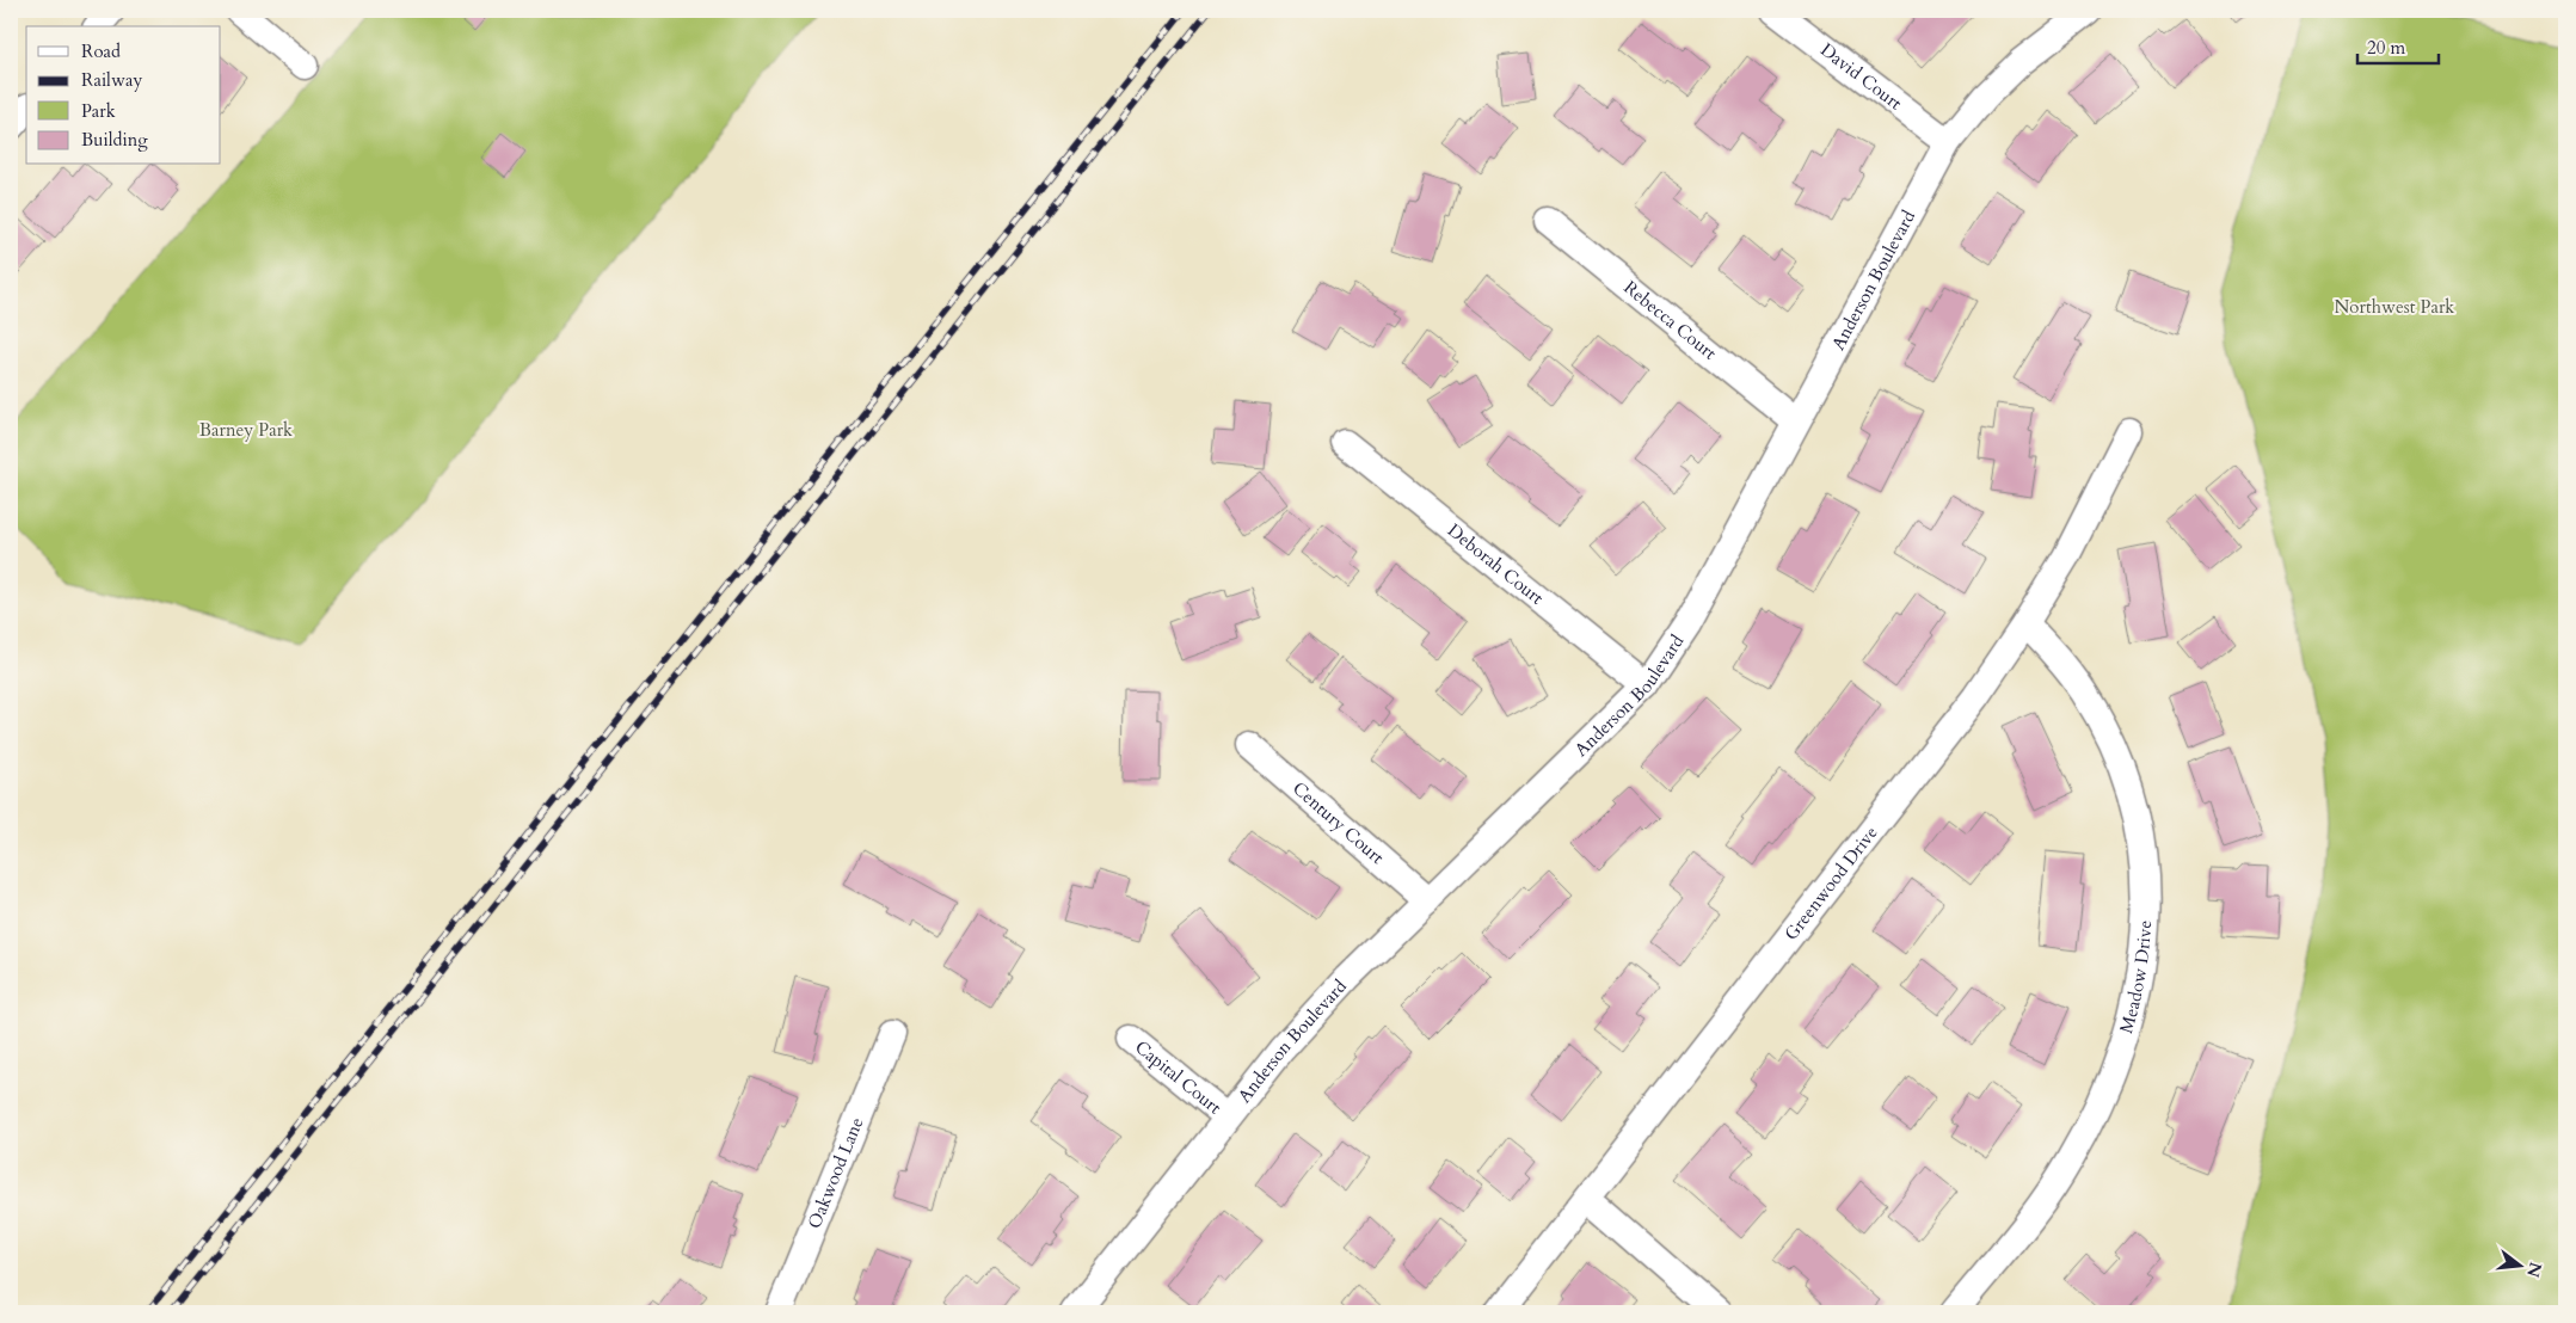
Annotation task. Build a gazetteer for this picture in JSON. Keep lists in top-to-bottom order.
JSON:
{
  "streets": {
    "street": [
      "David Court",
      "Anderson Boulevard",
      "Rebecca Court",
      "Deborah Court",
      "Century Court",
      "Greenwood Drive",
      "Meadow Drive",
      "Capital Court",
      "Oakwood Lane"
    ]
  },
  "crossings": [
    ["David Court", "Anderson Boulevard"],
    ["Anderson Boulevard", "Rebecca Court"],
    ["Anderson Boulevard", "Deborah Court"],
    ["Anderson Boulevard", "Century Court"],
    ["Anderson Boulevard", "Capital Court"],
    ["Greenwood Drive", "Meadow Drive"]
  ],
  "parks": ["Northwest Park", "Barney Park"],
  "legend": [
    "Road",
    "Railway",
    "Park",
    "Building"
  ],
  "scale_bar": "20 m",
  "north": "right"
}
